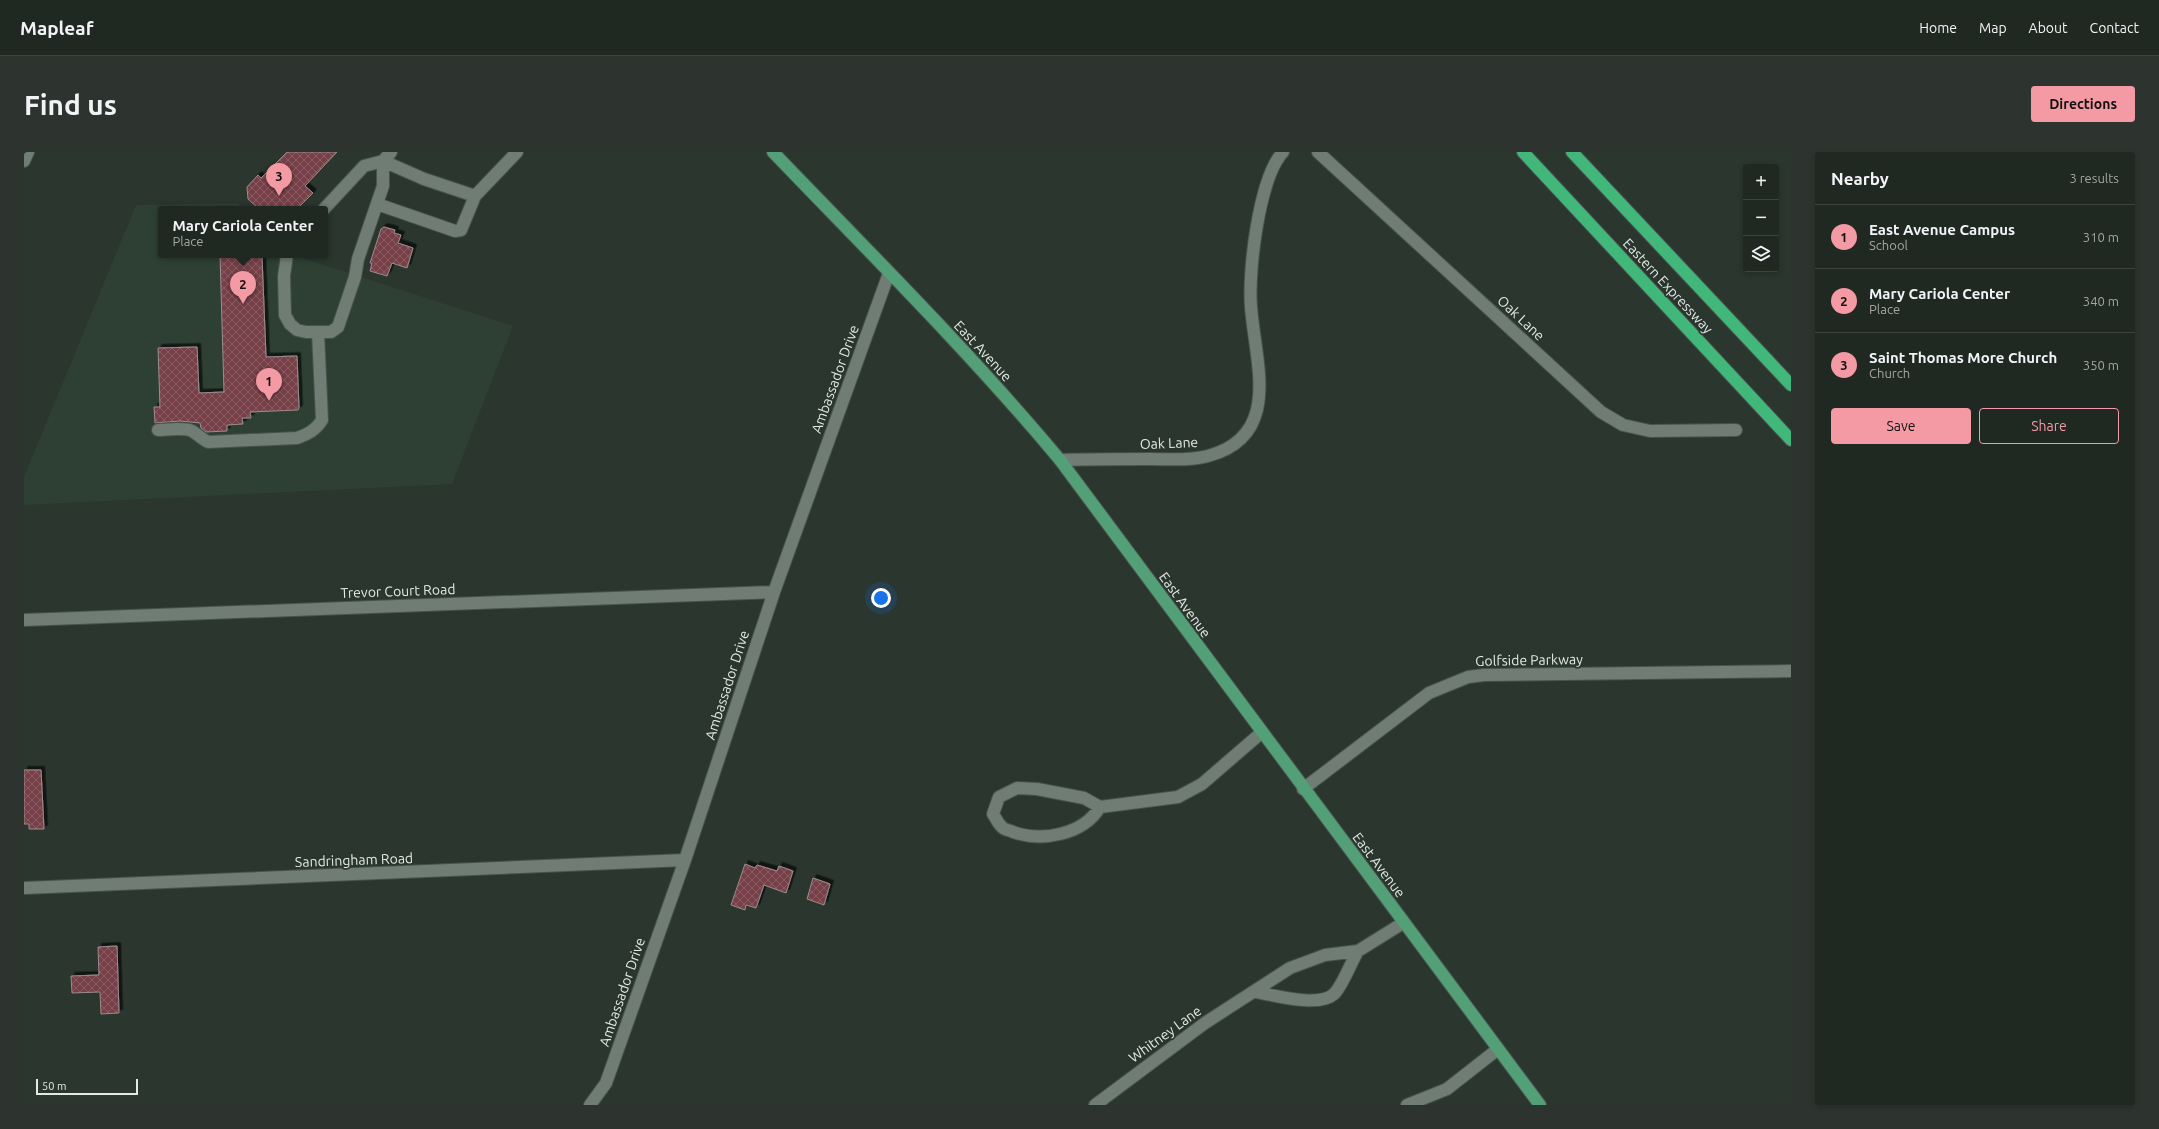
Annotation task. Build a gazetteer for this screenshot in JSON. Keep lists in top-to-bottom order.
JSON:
{
  "streets": {
    "highway": ["Eastern Expressway"],
    "main road": ["East Avenue"],
    "street": [
      "Oak Lane",
      "Ambassador Drive",
      "Trevor Court Road",
      "Golfside Parkway",
      "Sandringham Road",
      "Whitney Lane"
    ]
  },
  "crossings": [
    ["Oak Lane", "East Avenue"],
    ["East Avenue", "Ambassador Drive"],
    ["East Avenue", "Golfside Parkway"],
    ["East Avenue", "Whitney Lane"],
    ["Ambassador Drive", "Trevor Court Road"],
    ["Ambassador Drive", "Sandringham Road"]
  ],
  "scale_bar": "50 m",
  "page": {
    "header": "Mapleaf",
    "nav": [
      "Home",
      "Map",
      "About",
      "Contact"
    ],
    "buttons": [
      "Directions",
      ["Save", "Share"]
    ],
    "title": "Find us",
    "heading": ["Nearby", "3 results"],
    "pins": ["3", "2", "1"],
    "map_buttons": ["+", "−"],
    "list": [
      {
        "mark": "1",
        "name": "East Avenue Campus",
        "note": "School",
        "value": "310 m"
      },
      {
        "mark": "2",
        "name": "Mary Cariola Center",
        "note": "Place",
        "value": "340 m"
      },
      {
        "mark": "3",
        "name": "Saint Thomas More Church",
        "note": "Church",
        "value": "350 m"
      }
    ],
    "popup": ["Mary Cariola Center", "Place"],
    "scale": "50 m"
  }
}
